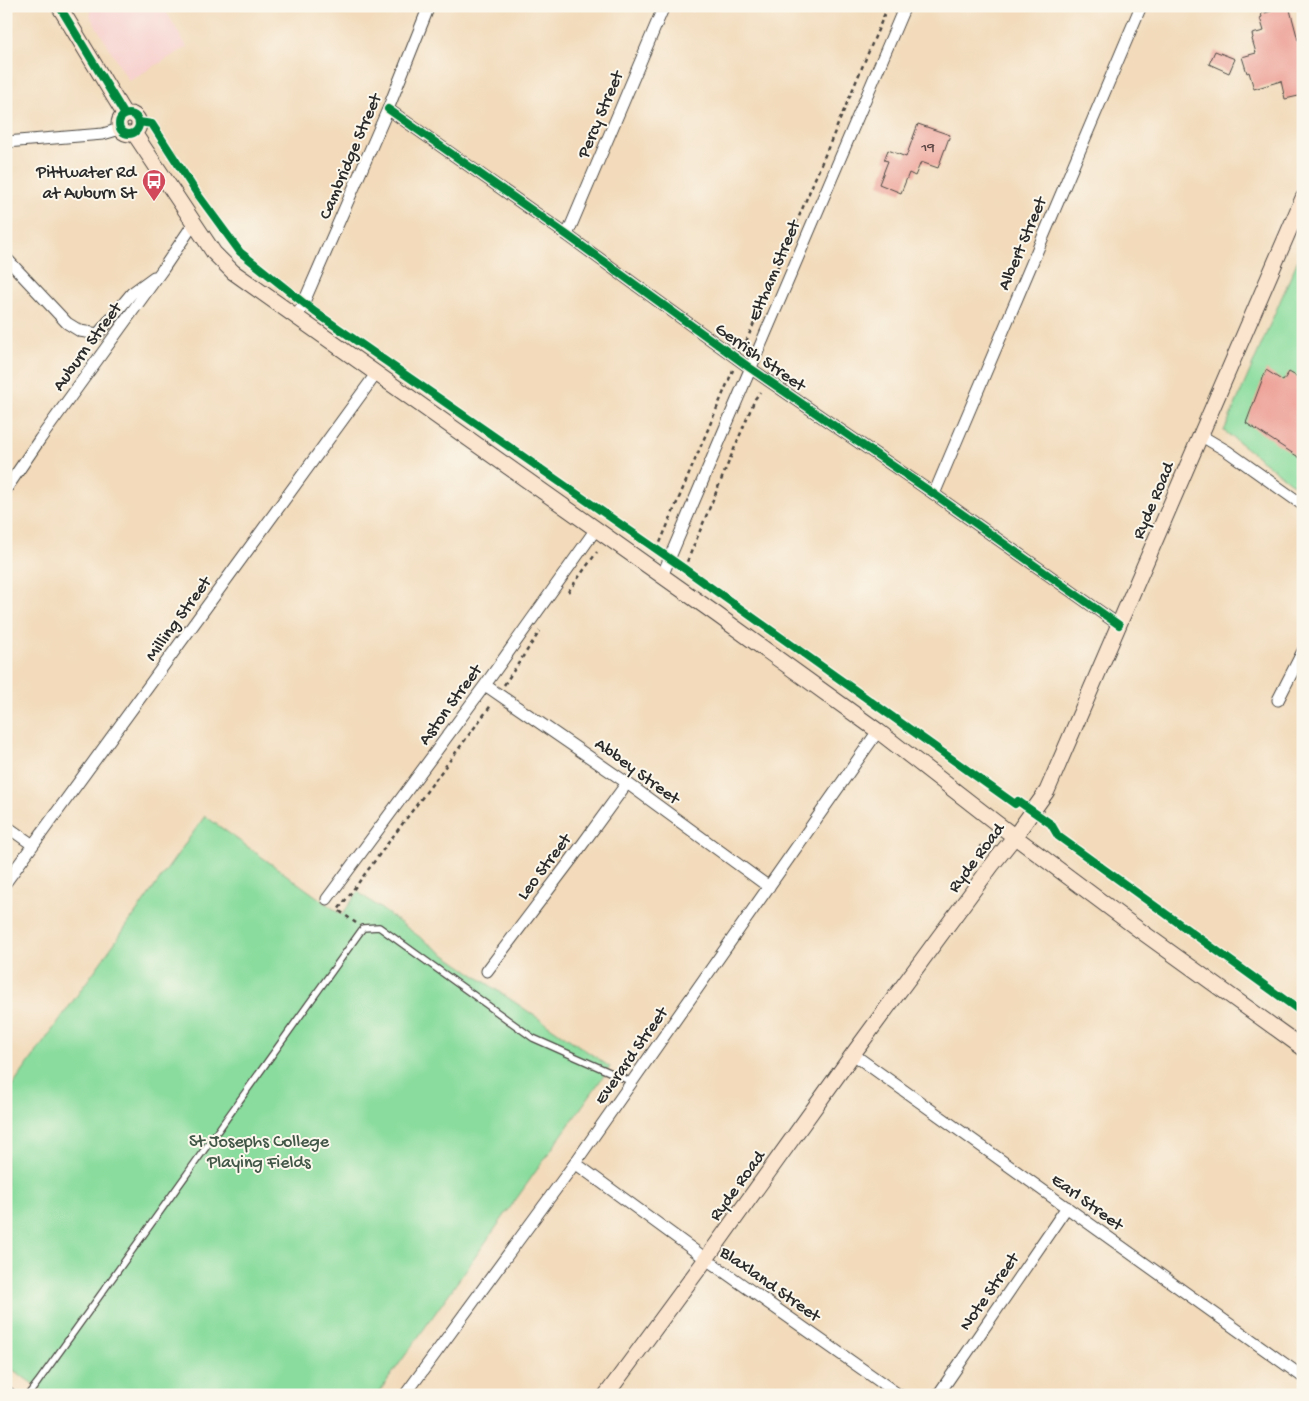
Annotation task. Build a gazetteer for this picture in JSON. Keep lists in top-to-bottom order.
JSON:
{
  "streets": {
    "main road": ["Ryde Road"],
    "street": [
      "Percy Street",
      "Cambridge Street",
      "Albert Street",
      "Eltham Street",
      "Auburn Street",
      "Gerrish Street",
      "Milling Street",
      "Aston Street",
      "Abbey Street",
      "Leo Street",
      "Everard Street",
      "Earl Street",
      "Blaxland Street",
      "Note Street"
    ]
  },
  "crossings": [
    ["Percy Street", "Gerrish Street"],
    ["Cambridge Street", "Gerrish Street"],
    ["Albert Street", "Gerrish Street"],
    ["Eltham Street", "Gerrish Street"],
    ["Gerrish Street", "Ryde Road"],
    ["Ryde Road", "Earl Street"],
    ["Ryde Road", "Blaxland Street"],
    ["Aston Street", "Abbey Street"],
    ["Abbey Street", "Leo Street"],
    ["Abbey Street", "Everard Street"],
    ["Everard Street", "Blaxland Street"],
    ["Earl Street", "Note Street"]
  ],
  "parks": ["St Josephs College Playing Fields"],
  "places": {
    "bus stop": ["Pittwater Rd at Auburn St"]
  },
  "house_numbers": ["19"]
}
